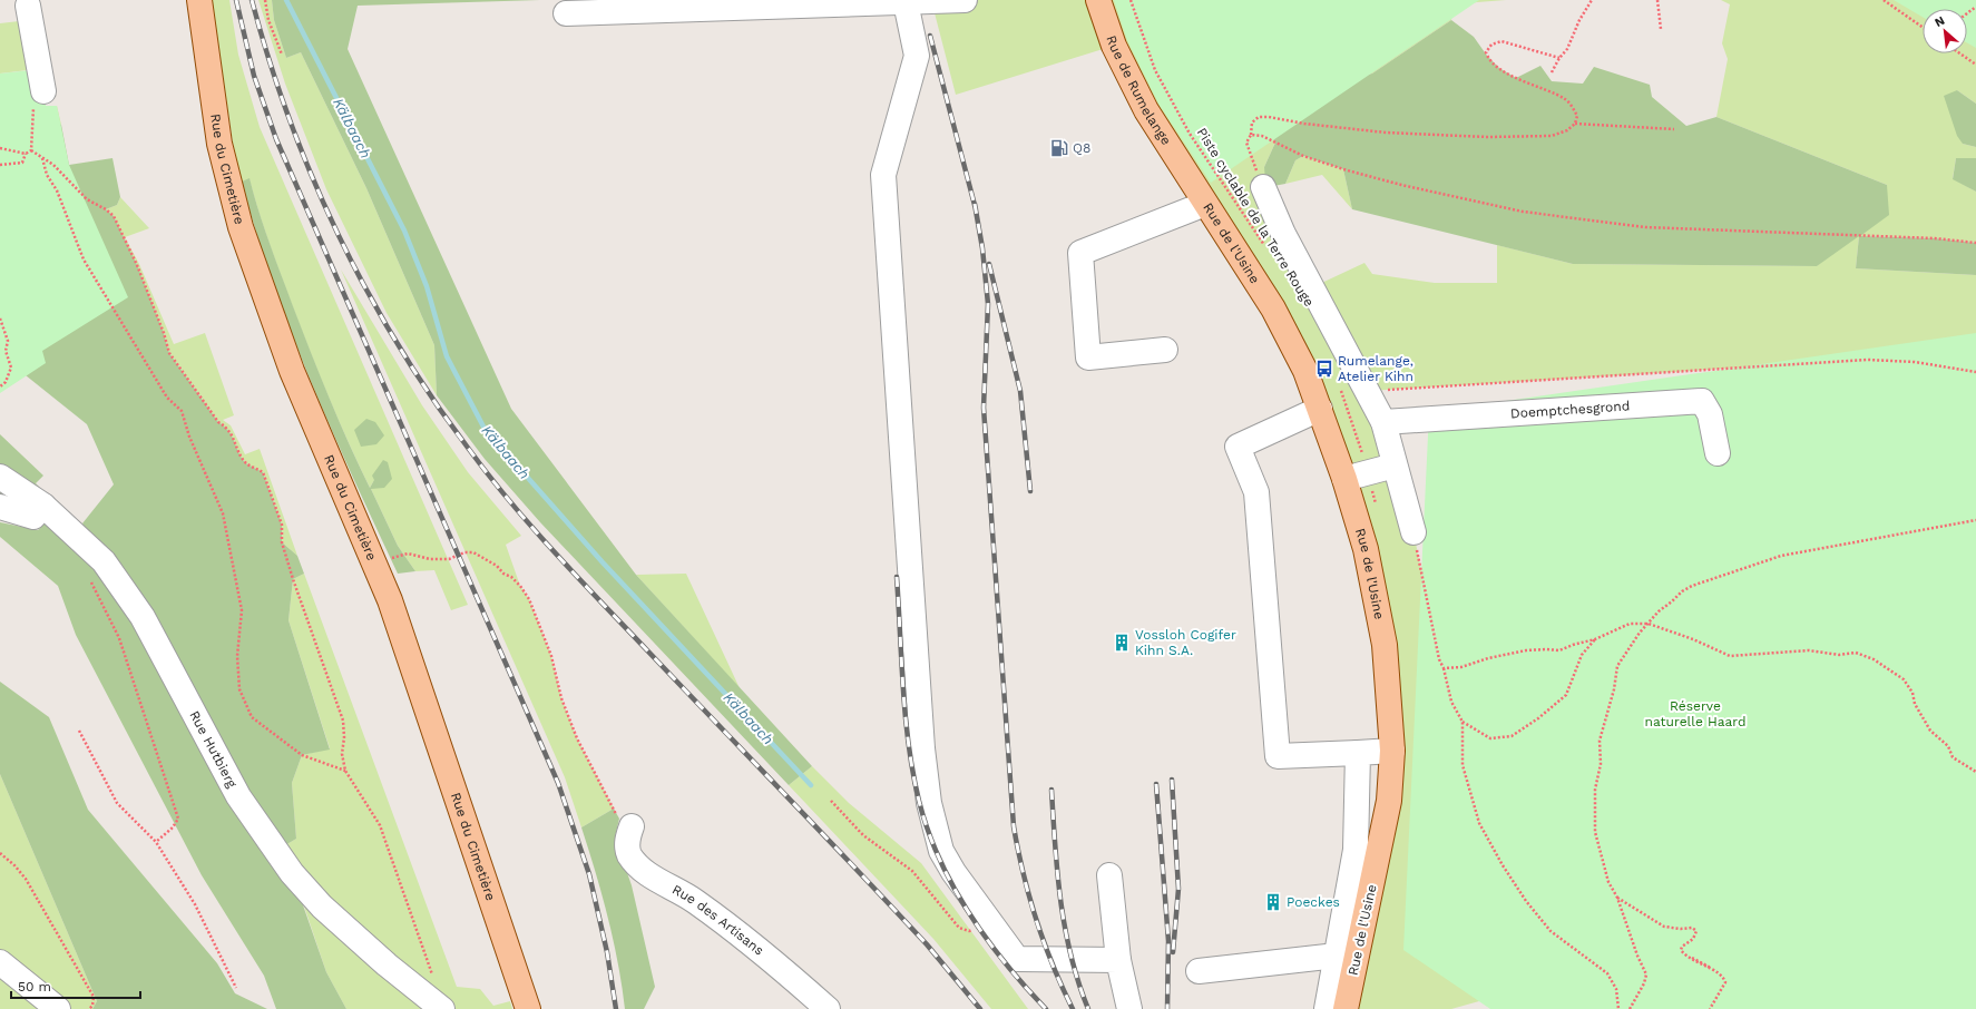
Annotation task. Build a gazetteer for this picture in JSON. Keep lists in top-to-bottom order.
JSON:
{
  "streets": {
    "main road": ["Rue de Rumelange", "Rue du Cimetière", "Rue de l'Usine"],
    "street": ["Doemptchesgrond", "Rue Hutbierg", "Rue des Artisans"],
    "path": ["Piste cyclable de la Terre Rouge"]
  },
  "crossings": [
    ["Rue de Rumelange", "Rue de l'Usine"]
  ],
  "water": ["Kälbaach"],
  "parks": ["Réserve naturelle Haard"],
  "places": {
    "fuel station": ["Q8"],
    "bus stop": ["Rumelange, Atelier Kihn"],
    "building": ["Vossloh Cogifer Kihn S.A.", "Poeckes"]
  },
  "scale_bar": "50 m",
  "north": "top left"
}
